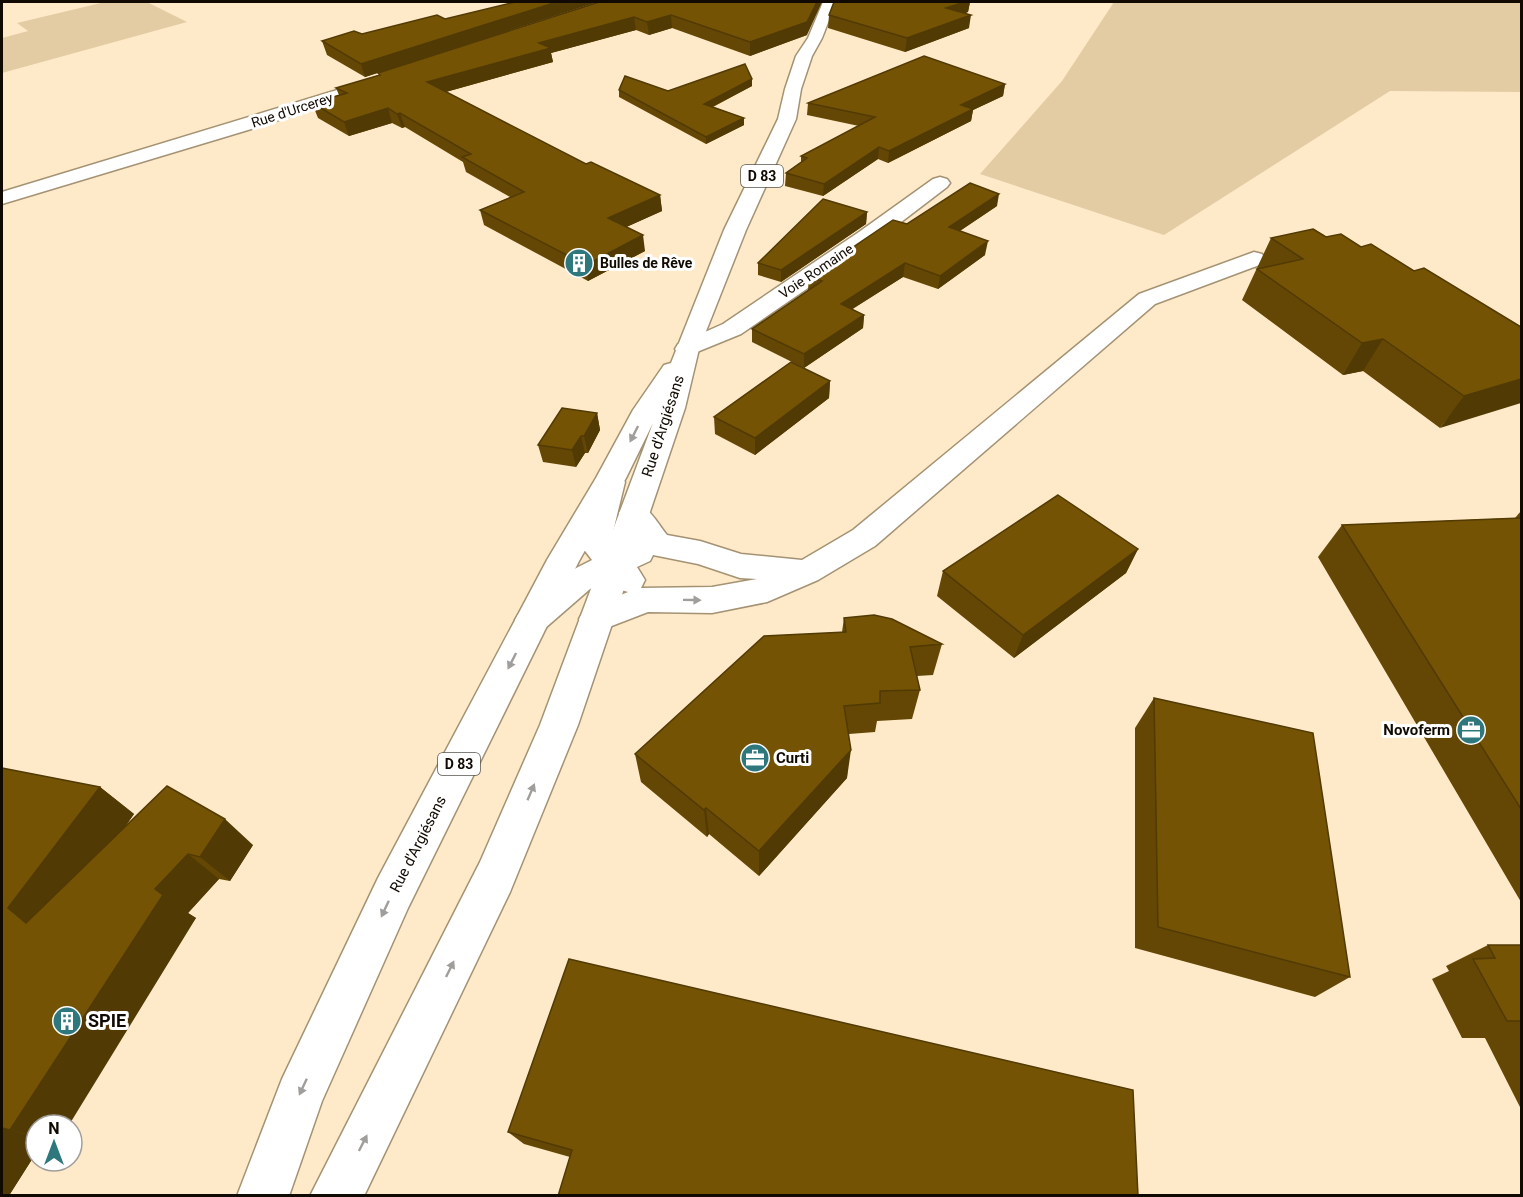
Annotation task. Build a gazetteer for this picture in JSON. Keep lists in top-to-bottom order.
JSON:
{
  "streets": {
    "main road": [
      "Rue d'Urcerey",
      "D 83",
      "Voie Romaine",
      "Rue d'Argiésans"
    ]
  },
  "crossings": [
    ["Voie Romaine", "Rue d'Argiésans"]
  ],
  "places": {
    "building": ["Bulles de Rêve", "SPIE"],
    "office": ["Novoferm", "Curti"]
  },
  "north": "top"
}
